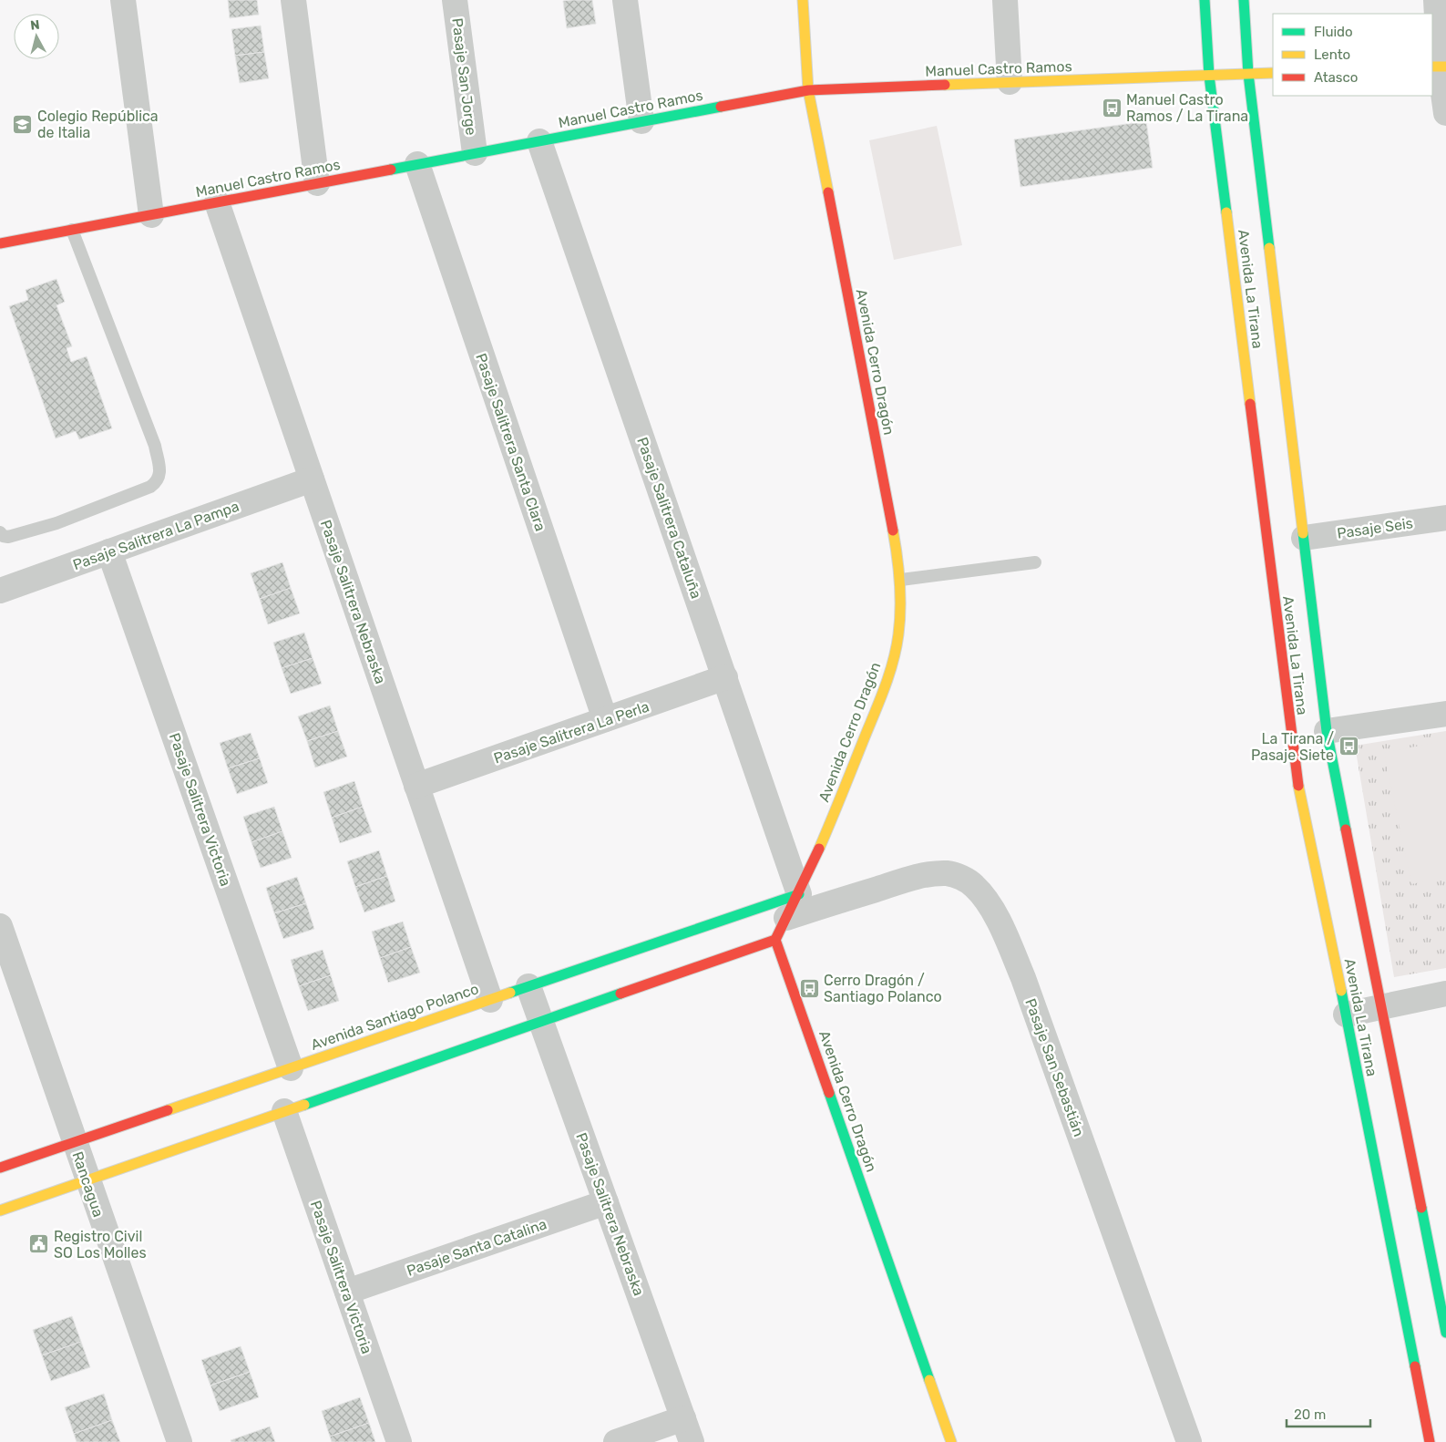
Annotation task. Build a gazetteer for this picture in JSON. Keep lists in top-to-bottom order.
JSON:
{
  "streets": {
    "main road": [
      "Manuel Castro Ramos",
      "Avenida La Tirana",
      "Avenida Cerro Dragón",
      "Avenida Santiago Polanco"
    ],
    "street": [
      "Pasaje San Jorge",
      "Pasaje Salitrera Santa Clara",
      "Pasaje Salitrera Cataluña",
      "Pasaje Seis",
      "Pasaje Salitrera La Pampa",
      "Pasaje Salitrera Nebraska",
      "Pasaje Salitrera La Perla",
      "Pasaje Salitrera Victoria",
      "Pasaje San Sebastián",
      "Rancagua",
      "Pasaje Santa Catalina"
    ]
  },
  "crossings": [
    ["Manuel Castro Ramos", "Pasaje San Jorge"],
    ["Manuel Castro Ramos", "Avenida La Tirana"],
    ["Manuel Castro Ramos", "Avenida Cerro Dragón"],
    ["Manuel Castro Ramos", "Pasaje Salitrera Santa Clara"],
    ["Manuel Castro Ramos", "Pasaje Salitrera Cataluña"],
    ["Manuel Castro Ramos", "Pasaje Salitrera Nebraska"],
    ["Avenida La Tirana", "Pasaje Seis"],
    ["Avenida Cerro Dragón", "Pasaje Salitrera Cataluña"],
    ["Avenida Cerro Dragón", "Avenida Santiago Polanco"],
    ["Avenida Cerro Dragón", "Pasaje San Sebastián"],
    ["Pasaje Salitrera Santa Clara", "Pasaje Salitrera La Perla"],
    ["Pasaje Salitrera Cataluña", "Pasaje Salitrera La Perla"],
    ["Pasaje Salitrera Cataluña", "Avenida Santiago Polanco"],
    ["Pasaje Salitrera La Pampa", "Pasaje Salitrera Nebraska"],
    ["Pasaje Salitrera La Pampa", "Pasaje Salitrera Victoria"],
    ["Pasaje Salitrera Nebraska", "Pasaje Salitrera La Perla"],
    ["Pasaje Salitrera Nebraska", "Avenida Santiago Polanco"],
    ["Pasaje Salitrera Nebraska", "Pasaje Santa Catalina"],
    ["Pasaje Salitrera Victoria", "Avenida Santiago Polanco"],
    ["Pasaje Salitrera Victoria", "Pasaje Santa Catalina"],
    ["Avenida Santiago Polanco", "Rancagua"]
  ],
  "places": {
    "bus stop": ["Manuel Castro Ramos / La Tirana", "La Tirana / Pasaje Siete", "Cerro Dragón / Santiago Polanco"],
    "school or university": ["Colegio República de Italia"],
    "public building": ["Registro Civil SO Los Molles"]
  },
  "legend": ["Fluido", "Lento", "Atasco"],
  "scale_bar": "20 m",
  "north": "top"
}
